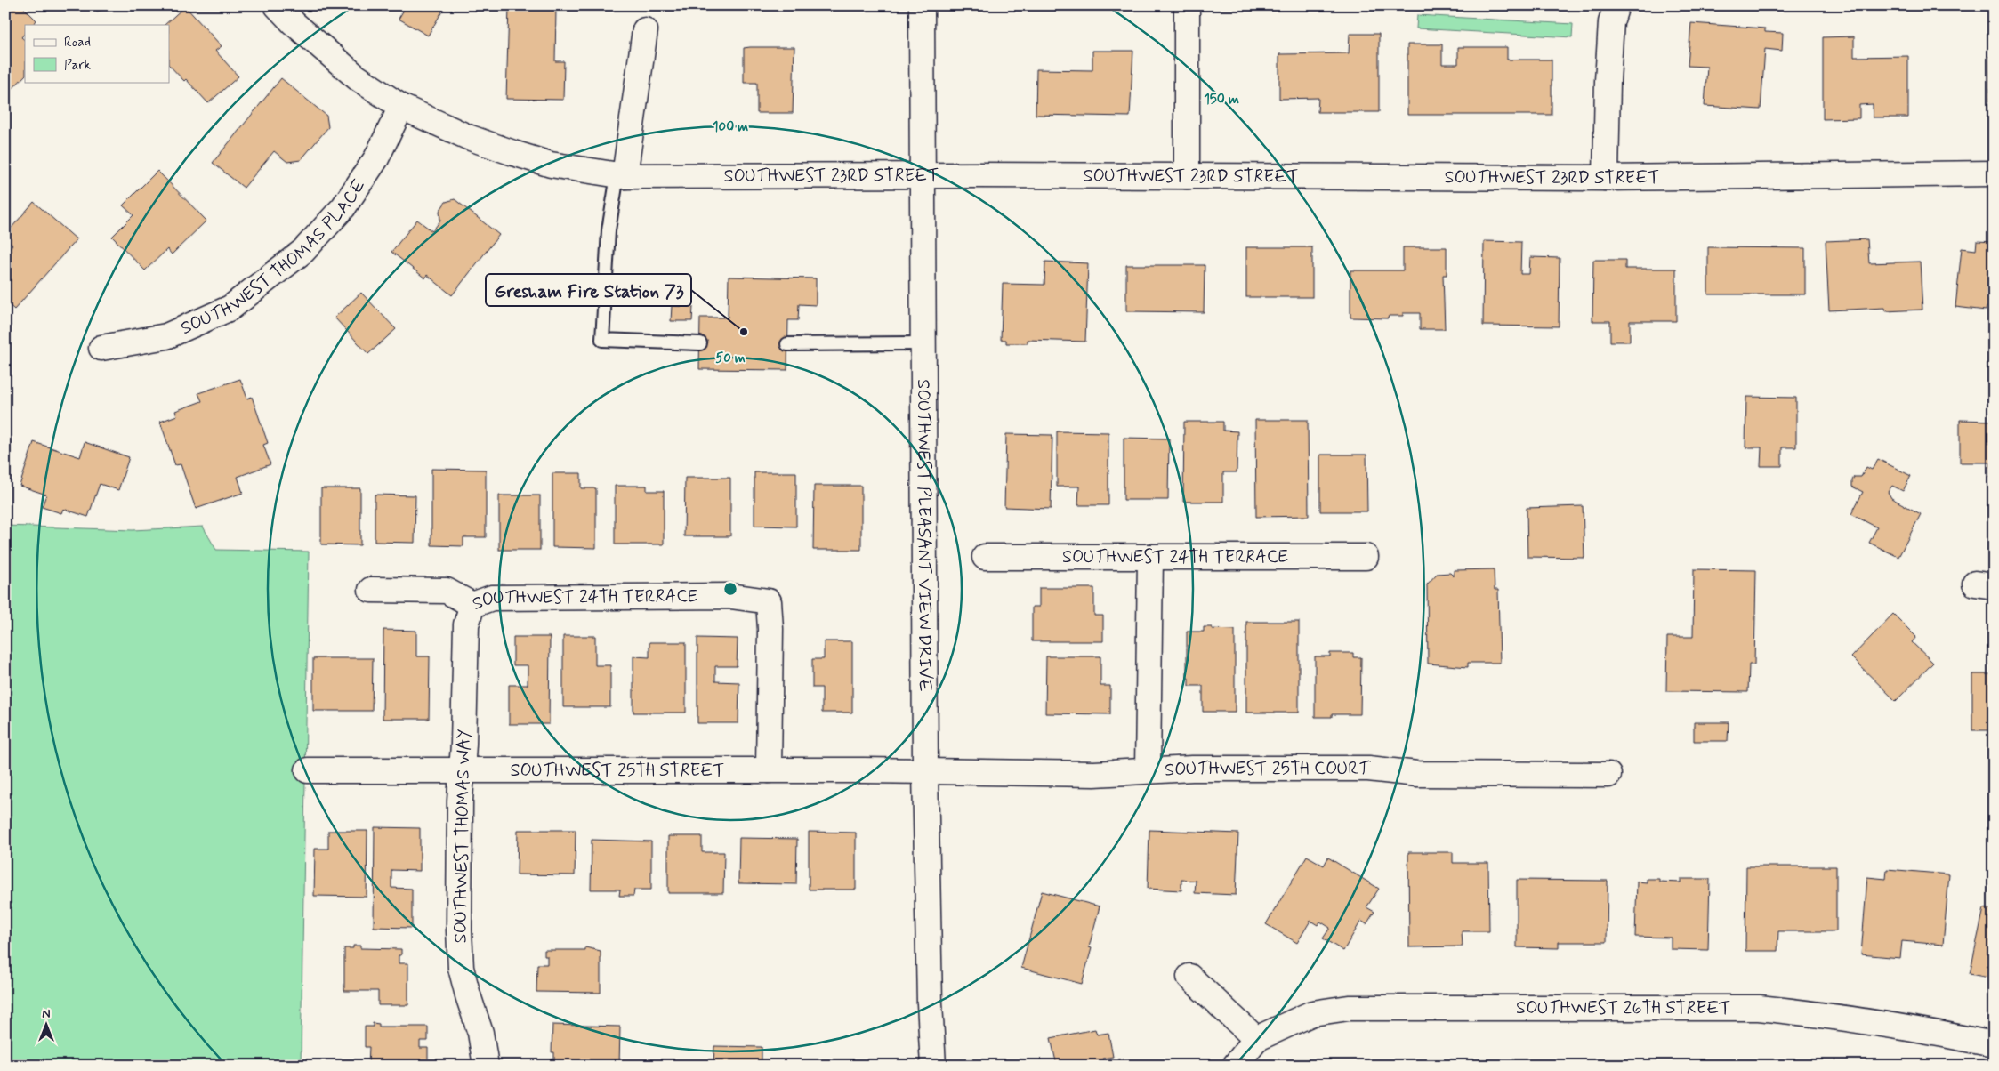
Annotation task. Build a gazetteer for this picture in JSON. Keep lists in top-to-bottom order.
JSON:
{
  "streets": {
    "street": [
      "SOUTHWEST 23RD STREET",
      "SOUTHWEST THOMAS PLACE",
      "SOUTHWEST PLEASANT VIEW DRIVE",
      "SOUTHWEST 24TH TERRACE",
      "SOUTHWEST 25TH STREET",
      "SOUTHWEST 25TH COURT",
      "SOUTHWEST THOMAS WAY",
      "SOUTHWEST 26TH STREET"
    ]
  },
  "crossings": [
    ["SOUTHWEST 23RD STREET", "SOUTHWEST THOMAS PLACE"],
    ["SOUTHWEST 23RD STREET", "SOUTHWEST PLEASANT VIEW DRIVE"],
    ["SOUTHWEST PLEASANT VIEW DRIVE", "SOUTHWEST 25TH STREET"],
    ["SOUTHWEST PLEASANT VIEW DRIVE", "SOUTHWEST 25TH COURT"],
    ["SOUTHWEST 24TH TERRACE", "SOUTHWEST 25TH STREET"],
    ["SOUTHWEST 24TH TERRACE", "SOUTHWEST THOMAS WAY"],
    ["SOUTHWEST 25TH STREET", "SOUTHWEST 25TH COURT"],
    ["SOUTHWEST 25TH STREET", "SOUTHWEST THOMAS WAY"]
  ],
  "places": ["Gresham Fire Station 73"],
  "legend": ["Road", "Park"],
  "north": "top",
  "rings": ["150 m", "100 m", "50 m"]
}
